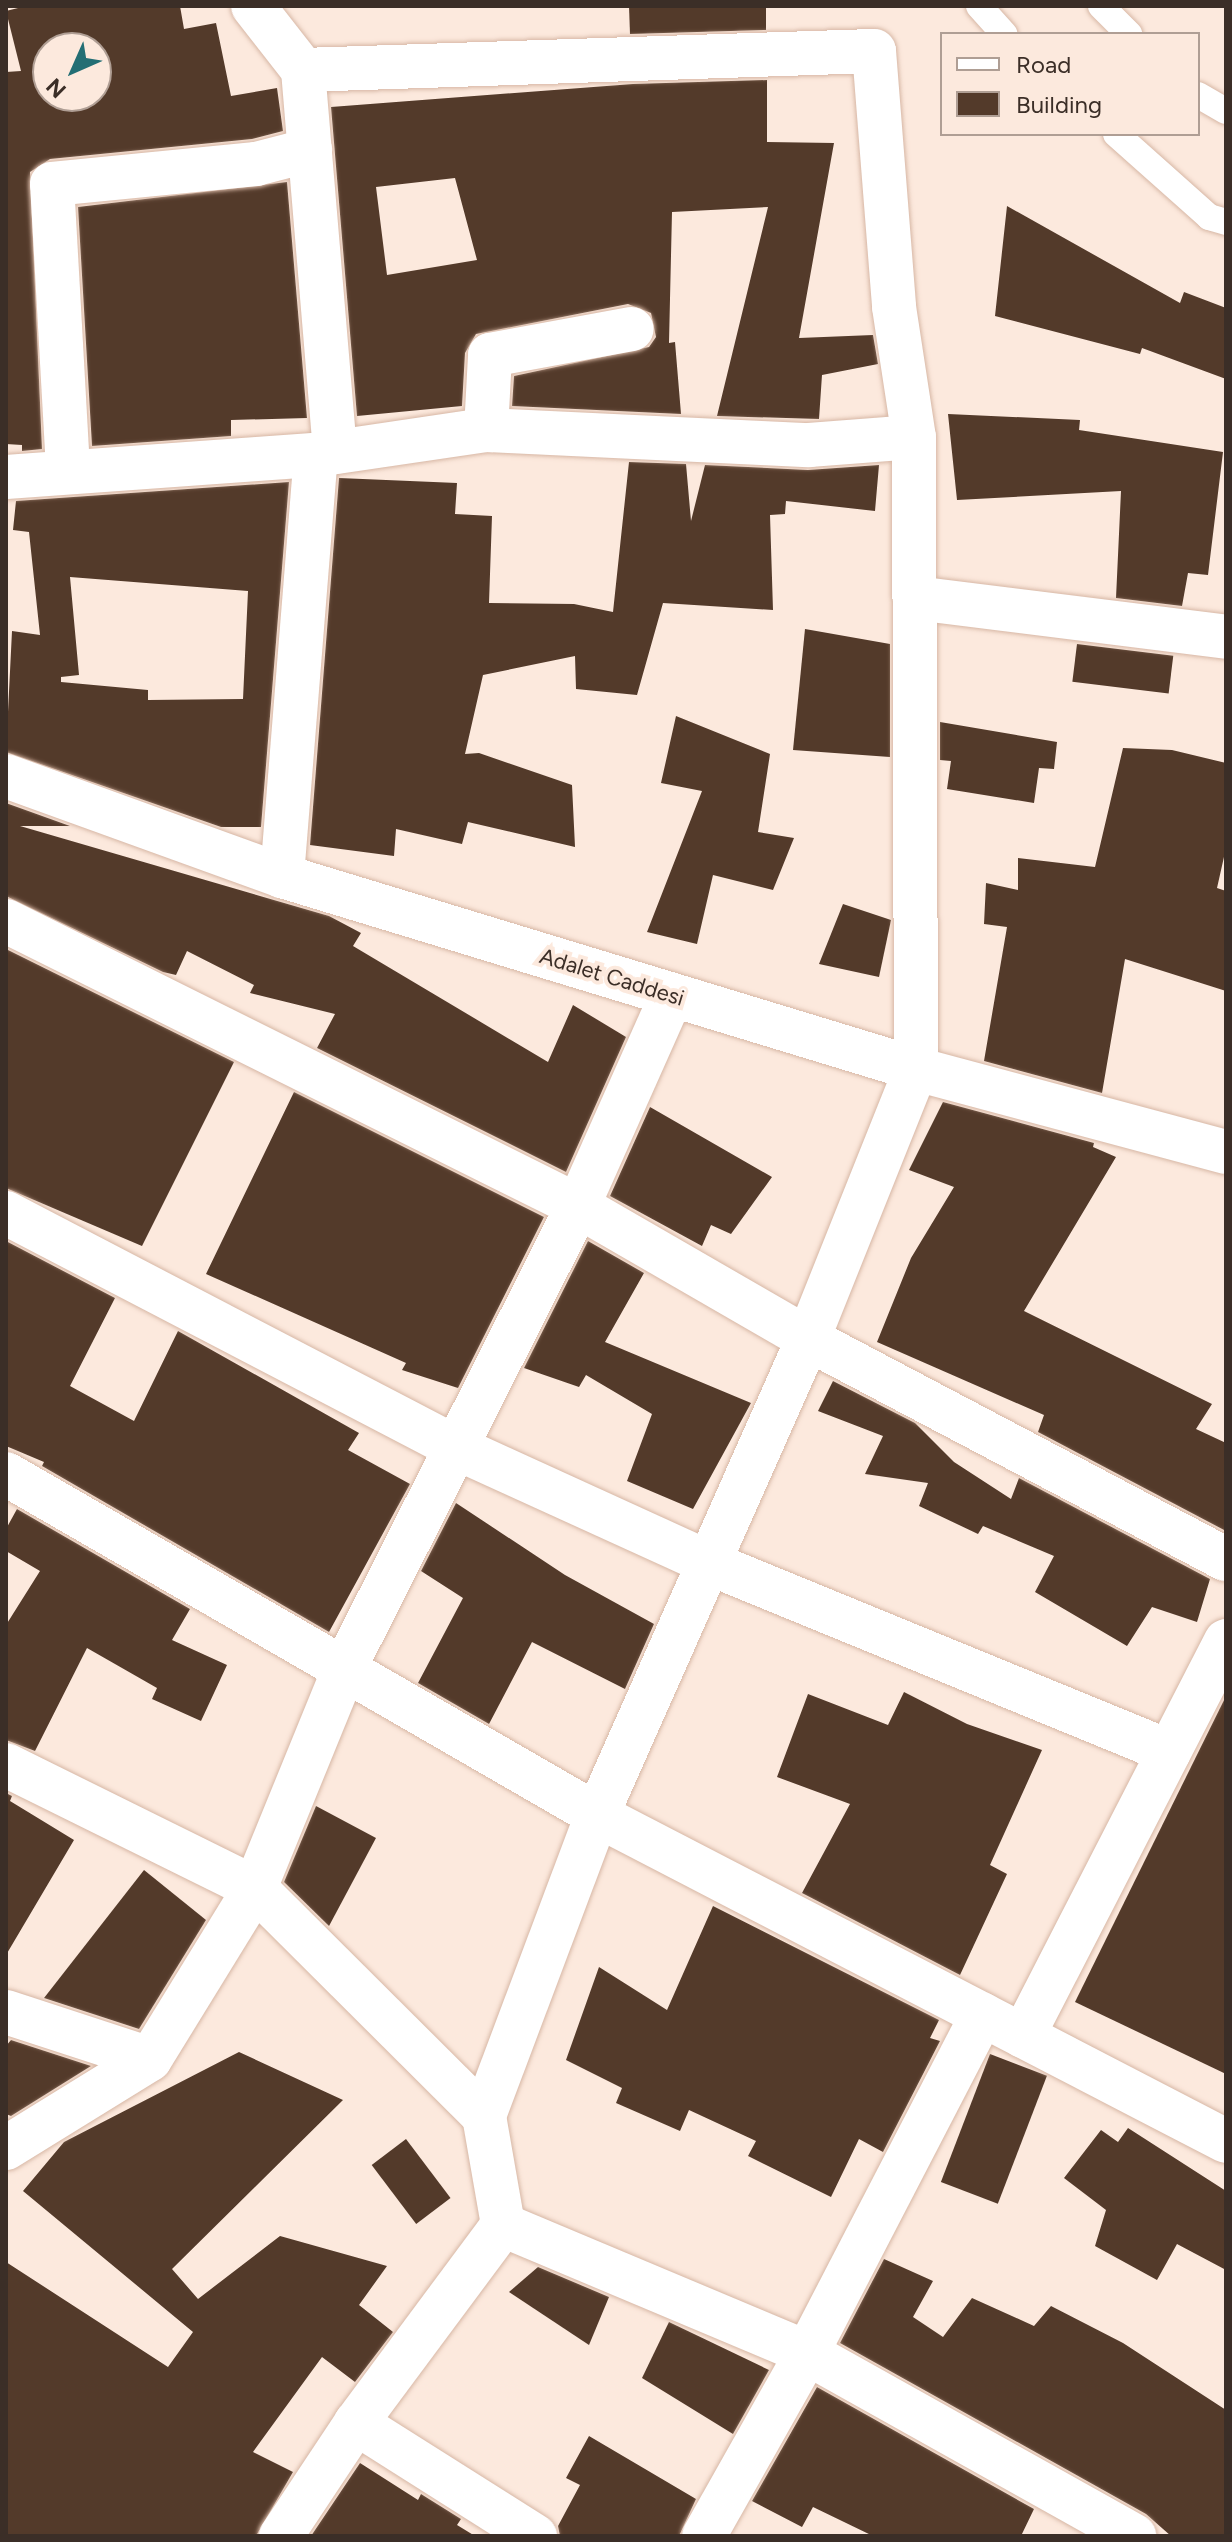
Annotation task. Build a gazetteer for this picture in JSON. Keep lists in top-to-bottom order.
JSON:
{
  "streets": {
    "street": ["Adalet Caddesi"]
  },
  "legend": ["Road", "Building"],
  "north": "bottom left"
}
